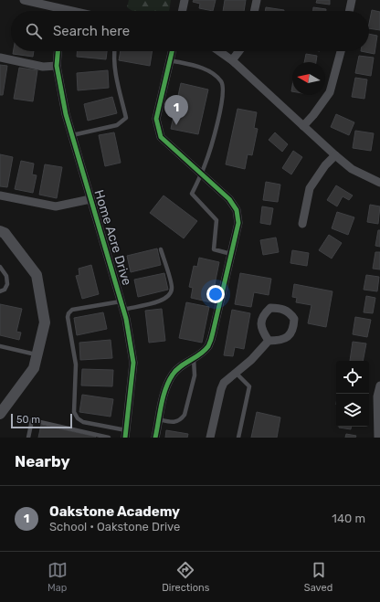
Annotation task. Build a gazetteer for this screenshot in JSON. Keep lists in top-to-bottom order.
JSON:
{
  "streets": {
    "street": ["Home Acre Drive"]
  },
  "scale_bar": "50 m",
  "north": "left",
  "page": {
    "search": "Search here",
    "pins": "1",
    "scale": "50 m",
    "heading": "Nearby",
    "list": [
      {
        "mark": "1",
        "name": "Oakstone Academy",
        "note": "School · Oakstone Drive",
        "value": "140 m"
      }
    ],
    "nav": ["Map", "Directions", "Saved"]
  }
}
